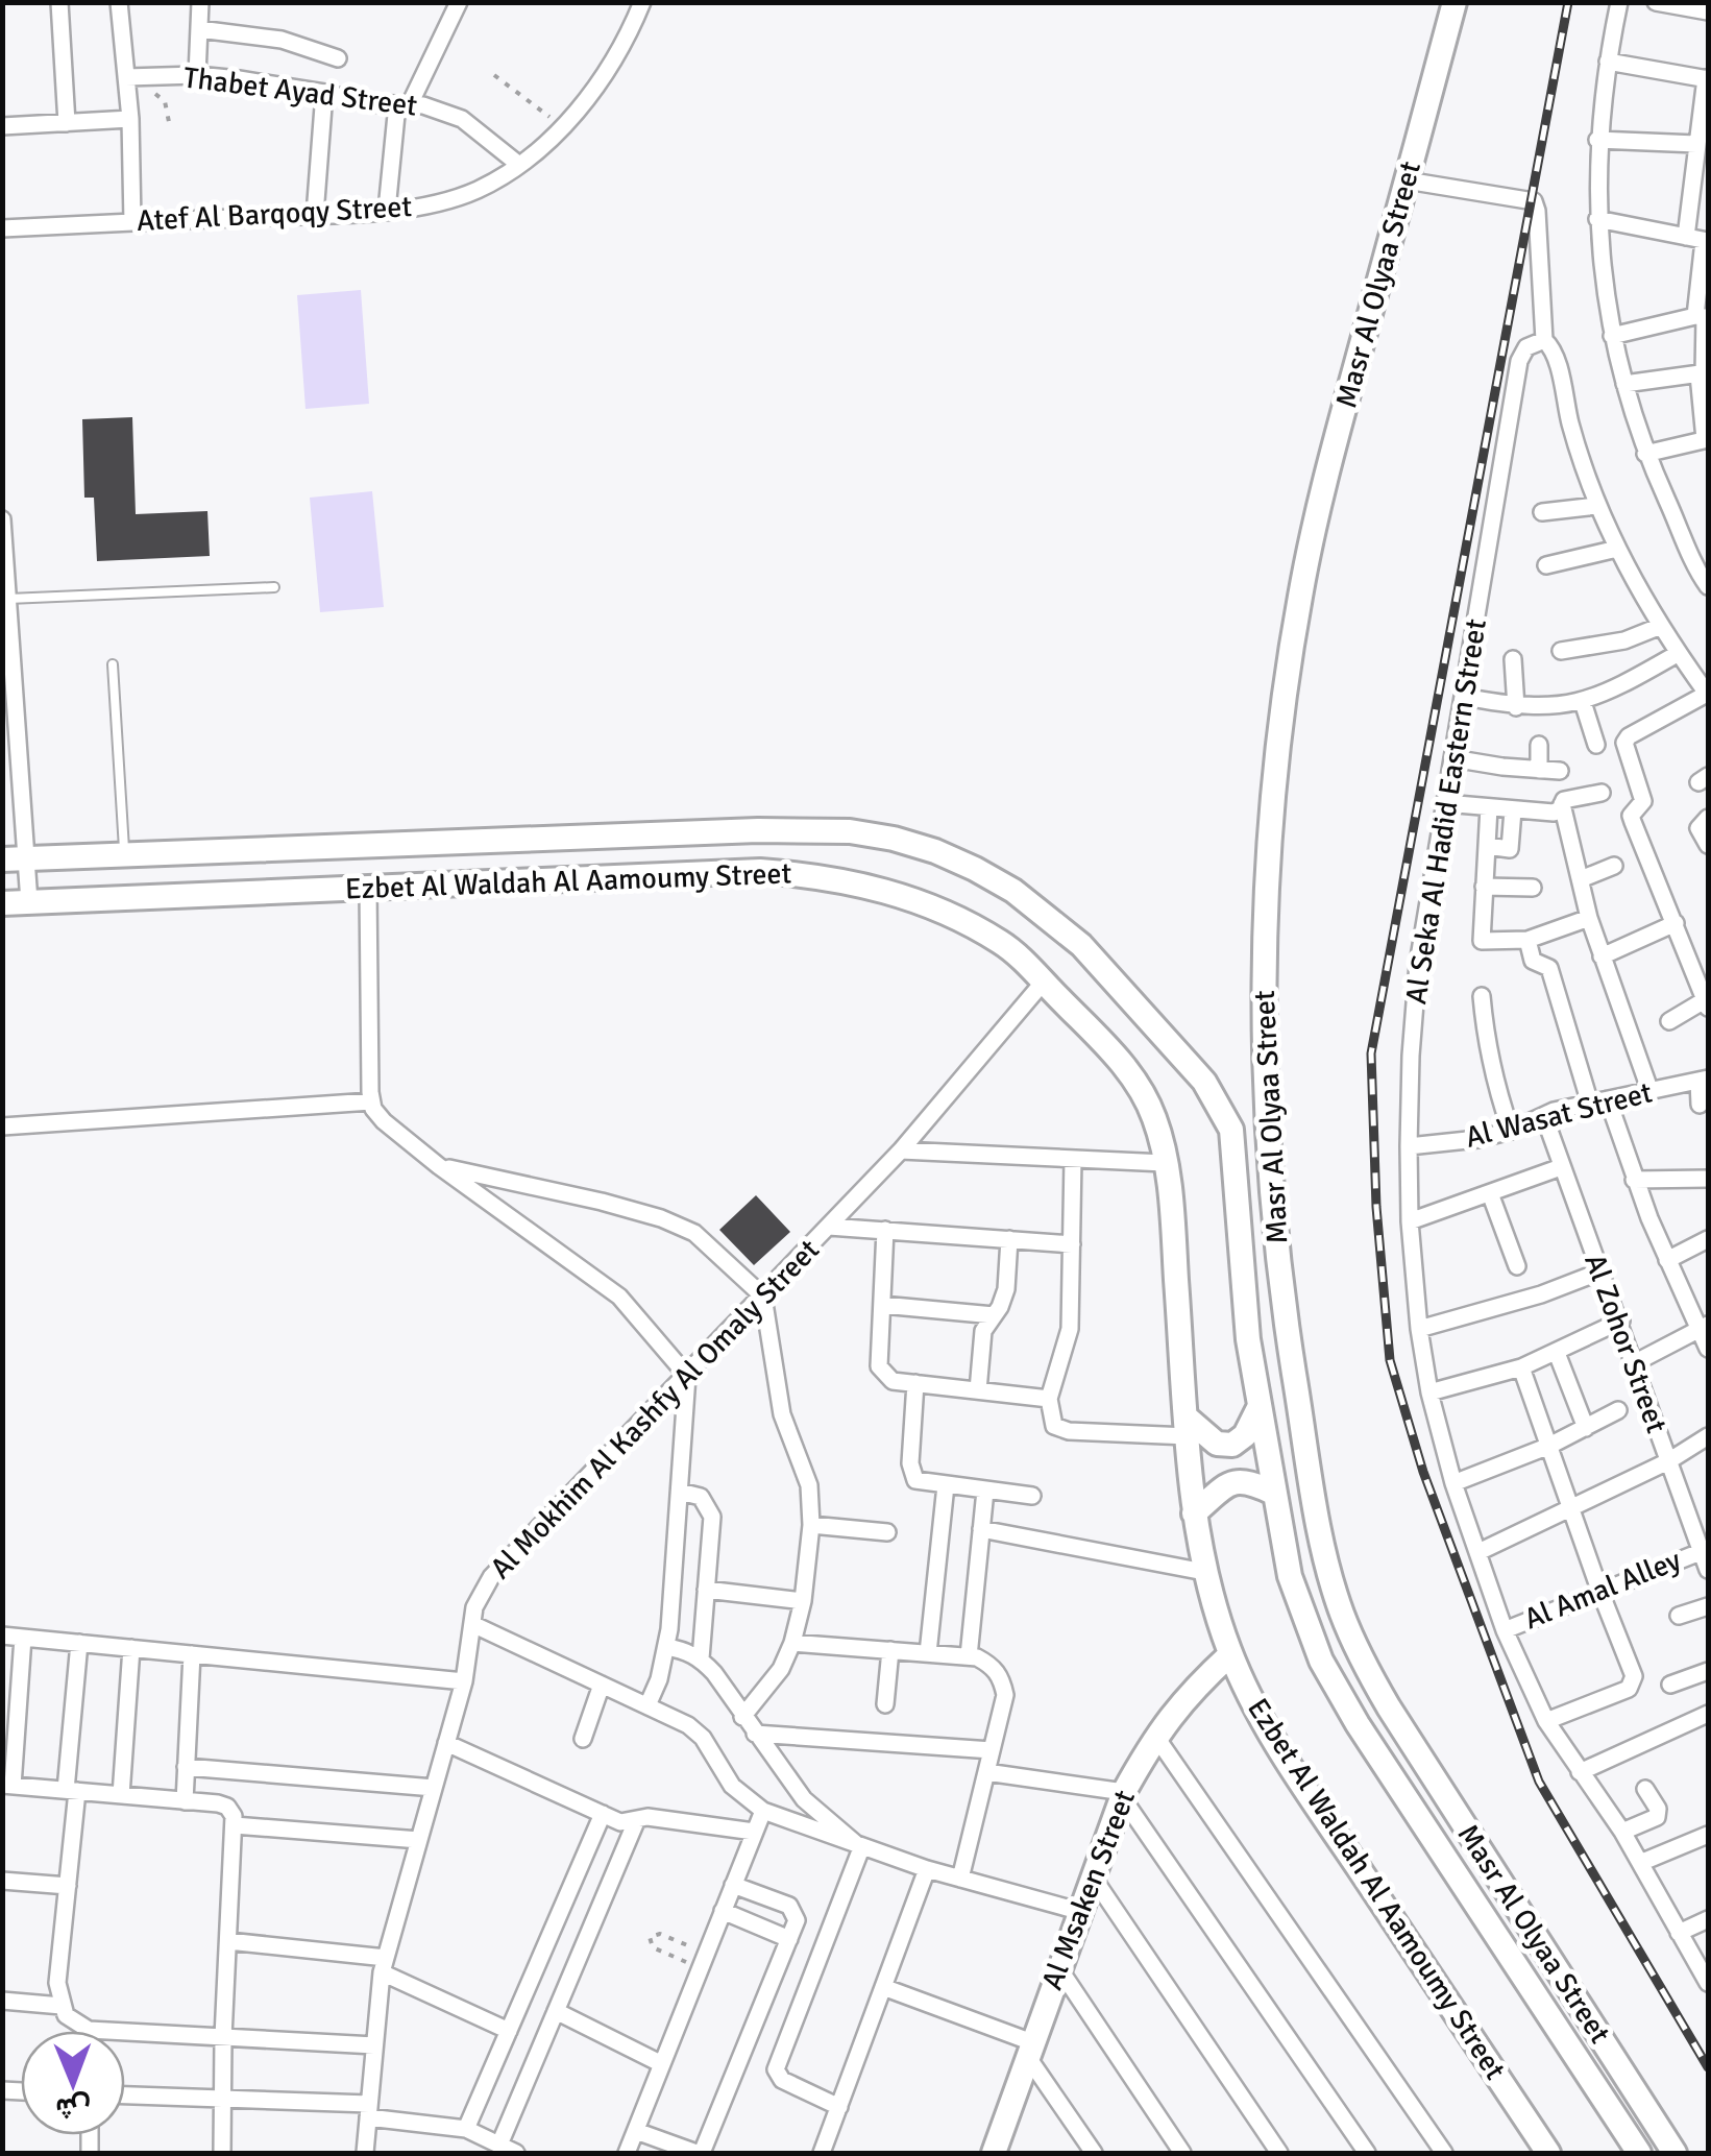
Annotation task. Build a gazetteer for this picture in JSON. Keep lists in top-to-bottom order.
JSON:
{
  "streets": {
    "street": [
      "Thabet Ayad Street",
      "Atef Al Barqoqy Street",
      "Masr Al Olyaa Street",
      "Al Seka Al Hadid Eastern Street",
      "Ezbet Al Waldah Al Aamoumy Street",
      "Al Wasat Street",
      "Al Zohor Street",
      "Al Mokhim Al Kashfy Al Omaly Street",
      "Al Amal Alley",
      "Al Msaken Street"
    ]
  },
  "crossings": [
    ["Thabet Ayad Street", "Atef Al Barqoqy Street"],
    ["Masr Al Olyaa Street", "Ezbet Al Waldah Al Aamoumy Street"],
    ["Al Seka Al Hadid Eastern Street", "Al Wasat Street"],
    ["Al Seka Al Hadid Eastern Street", "Al Amal Alley"],
    ["Ezbet Al Waldah Al Aamoumy Street", "Al Mokhim Al Kashfy Al Omaly Street"],
    ["Ezbet Al Waldah Al Aamoumy Street", "Al Msaken Street"],
    ["Al Wasat Street", "Al Zohor Street"],
    ["Al Zohor Street", "Al Amal Alley"]
  ],
  "north": "bottom"
}
